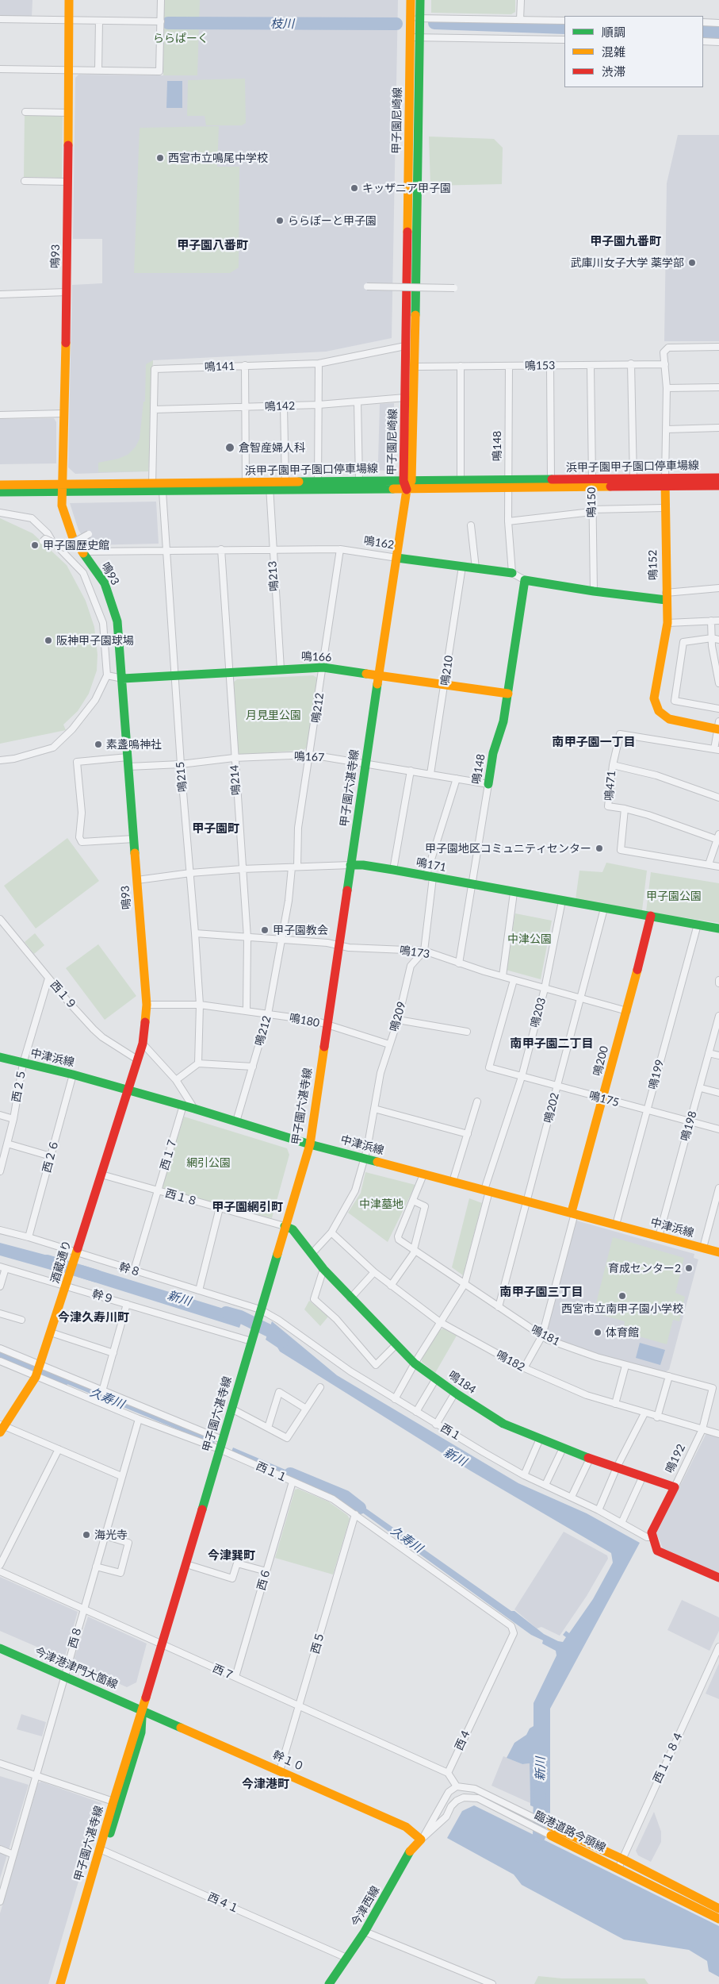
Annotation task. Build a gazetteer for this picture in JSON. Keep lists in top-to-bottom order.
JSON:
{
  "streets": {
    "street": [
      "甲子園尼崎線",
      "鳴93",
      "鳴153",
      "鳴141",
      "鳴142",
      "鳴148",
      "浜甲子園甲子園口停車場線",
      "鳴150",
      "鳴162",
      "鳴152",
      "鳴213",
      "鳴166",
      "鳴210",
      "鳴212",
      "鳴167",
      "鳴215",
      "鳴214",
      "鳴471",
      "甲子園六湛寺線",
      "鳴171",
      "鳴173",
      "西１９",
      "鳴203",
      "鳴209",
      "鳴180",
      "中津浜線",
      "鳴200",
      "鳴199",
      "西２５",
      "鳴175",
      "鳴202",
      "鳴198",
      "西１７",
      "西２６",
      "西１８",
      "酒蔵通り",
      "幹８",
      "幹９",
      "鳴181",
      "鳴182",
      "鳴184",
      "西１",
      "鳴192",
      "西１１",
      "西６",
      "西８",
      "西５",
      "今津港津門大箇線",
      "西７",
      "西４",
      "西１１８４",
      "幹１０",
      "臨港道路今頭線",
      "西４１",
      "今津西線"
    ]
  },
  "crossings": [
    ["甲子園尼崎線", "鳴153"],
    ["甲子園尼崎線", "鳴141"],
    ["甲子園尼崎線", "鳴142"],
    ["甲子園尼崎線", "浜甲子園甲子園口停車場線"],
    ["甲子園尼崎線", "甲子園六湛寺線"],
    ["鳴93", "浜甲子園甲子園口停車場線"],
    ["鳴93", "鳴162"],
    ["鳴93", "鳴166"],
    ["鳴93", "鳴167"],
    ["鳴93", "鳴171"],
    ["鳴93", "西１９"],
    ["鳴93", "鳴180"],
    ["鳴93", "中津浜線"],
    ["鳴93", "酒蔵通り"],
    ["鳴153", "鳴148"],
    ["鳴153", "鳴150"],
    ["鳴153", "鳴152"],
    ["鳴141", "鳴142"],
    ["鳴141", "浜甲子園甲子園口停車場線"],
    ["鳴148", "浜甲子園甲子園口停車場線"],
    ["鳴148", "鳴162"],
    ["鳴148", "鳴166"],
    ["鳴148", "鳴167"],
    ["鳴148", "鳴171"],
    ["鳴148", "鳴173"],
    ["浜甲子園甲子園口停車場線", "鳴150"],
    ["浜甲子園甲子園口停車場線", "鳴152"],
    ["浜甲子園甲子園口停車場線", "鳴213"],
    ["浜甲子園甲子園口停車場線", "鳴215"],
    ["浜甲子園甲子園口停車場線", "甲子園六湛寺線"],
    ["鳴150", "鳴162"],
    ["鳴162", "鳴152"],
    ["鳴162", "鳴213"],
    ["鳴162", "鳴210"],
    ["鳴162", "鳴212"],
    ["鳴162", "鳴215"],
    ["鳴162", "鳴214"],
    ["鳴162", "甲子園六湛寺線"],
    ["鳴213", "鳴166"],
    ["鳴166", "鳴210"],
    ["鳴166", "鳴212"],
    ["鳴166", "鳴215"],
    ["鳴166", "鳴214"],
    ["鳴166", "甲子園六湛寺線"],
    ["鳴210", "鳴167"],
    ["鳴212", "鳴167"],
    ["鳴212", "鳴171"],
    ["鳴212", "鳴173"],
    ["鳴212", "鳴180"],
    ["鳴212", "中津浜線"],
    ["鳴167", "鳴215"],
    ["鳴167", "鳴214"],
    ["鳴167", "甲子園六湛寺線"],
    ["鳴215", "鳴171"],
    ["鳴215", "鳴173"],
    ["鳴215", "鳴180"],
    ["鳴214", "鳴171"],
    ["鳴214", "鳴173"],
    ["鳴214", "鳴180"],
    ["甲子園六湛寺線", "鳴171"],
    ["甲子園六湛寺線", "鳴173"],
    ["甲子園六湛寺線", "鳴180"],
    ["甲子園六湛寺線", "中津浜線"],
    ["甲子園六湛寺線", "西１８"],
    ["甲子園六湛寺線", "幹８"],
    ["甲子園六湛寺線", "幹９"],
    ["甲子園六湛寺線", "鳴184"],
    ["甲子園六湛寺線", "西１"],
    ["甲子園六湛寺線", "西１１"],
    ["甲子園六湛寺線", "今津港津門大箇線"],
    ["甲子園六湛寺線", "西７"],
    ["甲子園六湛寺線", "幹１０"],
    ["甲子園六湛寺線", "西４１"],
    ["鳴171", "鳴203"],
    ["鳴171", "鳴200"],
    ["鳴171", "鳴199"],
    ["鳴171", "鳴202"],
    ["鳴173", "鳴203"],
    ["鳴173", "鳴209"],
    ["鳴173", "鳴200"],
    ["鳴173", "鳴175"],
    ["鳴173", "鳴202"],
    ["西１９", "西２５"],
    ["鳴203", "中津浜線"],
    ["鳴203", "鳴175"],
    ["鳴203", "鳴181"],
    ["鳴203", "鳴182"],
    ["鳴203", "鳴184"],
    ["鳴203", "西１"],
    ["鳴209", "鳴180"],
    ["鳴209", "中津浜線"],
    ["鳴209", "鳴182"],
    ["鳴209", "鳴184"],
    ["中津浜線", "鳴200"],
    ["中津浜線", "鳴199"],
    ["中津浜線", "西２５"],
    ["中津浜線", "鳴202"],
    ["中津浜線", "鳴198"],
    ["中津浜線", "西１７"],
    ["中津浜線", "西２６"],
    ["中津浜線", "酒蔵通り"],
    ["鳴200", "鳴175"],
    ["鳴199", "鳴175"],
    ["鳴175", "鳴202"],
    ["鳴175", "鳴198"],
    ["鳴202", "鳴181"],
    ["西１７", "西１８"],
    ["西１７", "幹８"],
    ["西２６", "幹８"],
    ["西１８", "酒蔵通り"],
    ["西１８", "鳴184"],
    ["酒蔵通り", "幹８"],
    ["酒蔵通り", "幹９"],
    ["酒蔵通り", "西１１"],
    ["幹８", "西１"],
    ["鳴181", "鳴192"],
    ["鳴182", "鳴192"],
    ["鳴184", "鳴192"],
    ["西１", "鳴192"],
    ["西１１", "西６"],
    ["西１１", "西８"],
    ["西１１", "西５"],
    ["西１１", "西４"],
    ["西６", "西７"],
    ["西８", "今津港津門大箇線"],
    ["西８", "西７"],
    ["西５", "西７"],
    ["西５", "幹１０"],
    ["今津港津門大箇線", "幹１０"],
    ["西７", "西４"],
    ["西１１８４", "臨港道路今頭線"],
    ["幹１０", "臨港道路今頭線"],
    ["幹１０", "今津西線"],
    ["臨港道路今頭線", "今津西線"],
    ["西４１", "今津西線"]
  ],
  "districts": [
    "甲子園九番町",
    "甲子園八番町",
    "南甲子園一丁目",
    "甲子園町",
    "南甲子園二丁目",
    "甲子園網引町",
    "南甲子園三丁目",
    "今津久寿川町",
    "今津巽町",
    "今津港町"
  ],
  "water": ["枝川", "新川", "久寿川"],
  "parks": [
    "ららぱーく",
    "月見里公園",
    "甲子園公園",
    "中津公園",
    "網引公園",
    "中津墓地"
  ],
  "places": [
    "西宮市立鳴尾中学校",
    "キッザニア甲子園",
    "ららぽーと甲子園",
    "武庫川女子大学 薬学部",
    "倉智産婦人科",
    "甲子園歴史館",
    "阪神甲子園球場",
    "素盞嗚神社",
    "甲子園地区コミュニティセンター",
    "甲子園教会",
    "育成センター2",
    "西宮市立南甲子園小学校",
    "体育館",
    "海光寺"
  ],
  "legend": ["順調", "混雑", "渋滞"]
}
